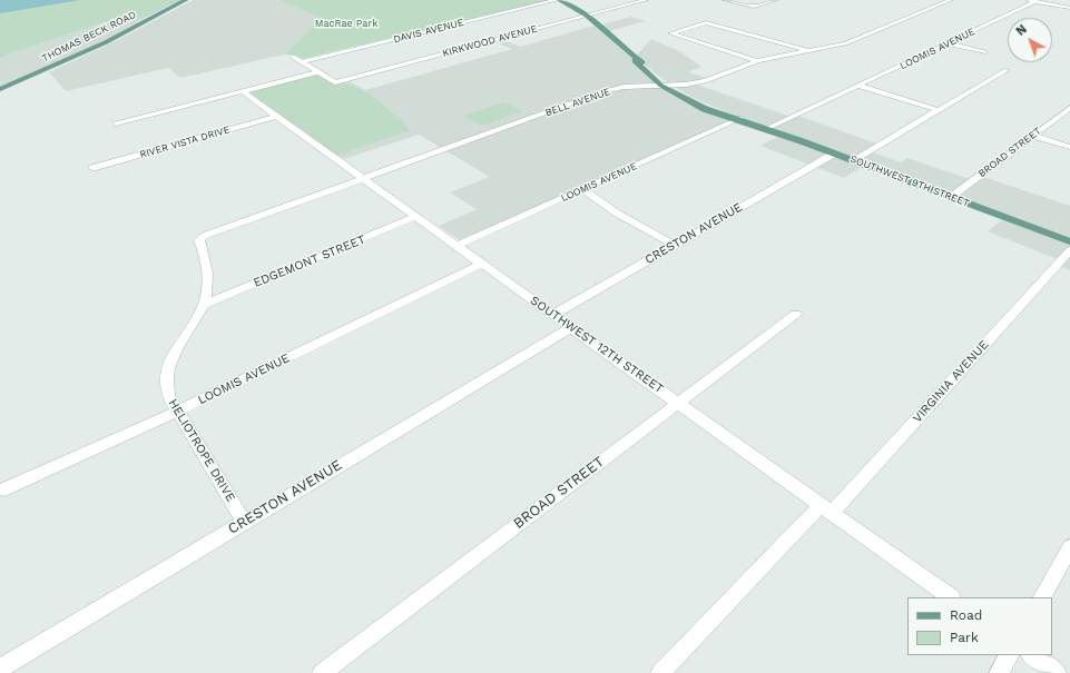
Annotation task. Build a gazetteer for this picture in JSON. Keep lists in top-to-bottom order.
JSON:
{
  "streets": {
    "main road": ["THOMAS BECK ROAD", "SOUTHWEST 9TH STREET"],
    "street": [
      "DAVIS AVENUE",
      "KIRKWOOD AVENUE",
      "LOOMIS AVENUE",
      "BELL AVENUE",
      "RIVER VISTA DRIVE",
      "BROAD STREET",
      "CRESTON AVENUE",
      "EDGEMONT STREET",
      "SOUTHWEST 12TH STREET",
      "VIRGINIA AVENUE",
      "HELIOTROPE DRIVE"
    ]
  },
  "crossings": [
    ["DAVIS AVENUE", "SOUTHWEST 9TH STREET"],
    ["KIRKWOOD AVENUE", "SOUTHWEST 9TH STREET"],
    ["LOOMIS AVENUE", "SOUTHWEST 9TH STREET"],
    ["LOOMIS AVENUE", "SOUTHWEST 12TH STREET"],
    ["LOOMIS AVENUE", "HELIOTROPE DRIVE"],
    ["BELL AVENUE", "SOUTHWEST 9TH STREET"],
    ["BELL AVENUE", "SOUTHWEST 12TH STREET"],
    ["BELL AVENUE", "HELIOTROPE DRIVE"],
    ["RIVER VISTA DRIVE", "SOUTHWEST 12TH STREET"],
    ["BROAD STREET", "SOUTHWEST 9TH STREET"],
    ["BROAD STREET", "SOUTHWEST 12TH STREET"],
    ["SOUTHWEST 9TH STREET", "CRESTON AVENUE"],
    ["SOUTHWEST 9TH STREET", "VIRGINIA AVENUE"],
    ["CRESTON AVENUE", "SOUTHWEST 12TH STREET"],
    ["CRESTON AVENUE", "HELIOTROPE DRIVE"],
    ["EDGEMONT STREET", "SOUTHWEST 12TH STREET"],
    ["EDGEMONT STREET", "HELIOTROPE DRIVE"],
    ["SOUTHWEST 12TH STREET", "VIRGINIA AVENUE"]
  ],
  "parks": ["MacRae Park"],
  "legend": ["Road", "Park"],
  "north": "top left"
}
